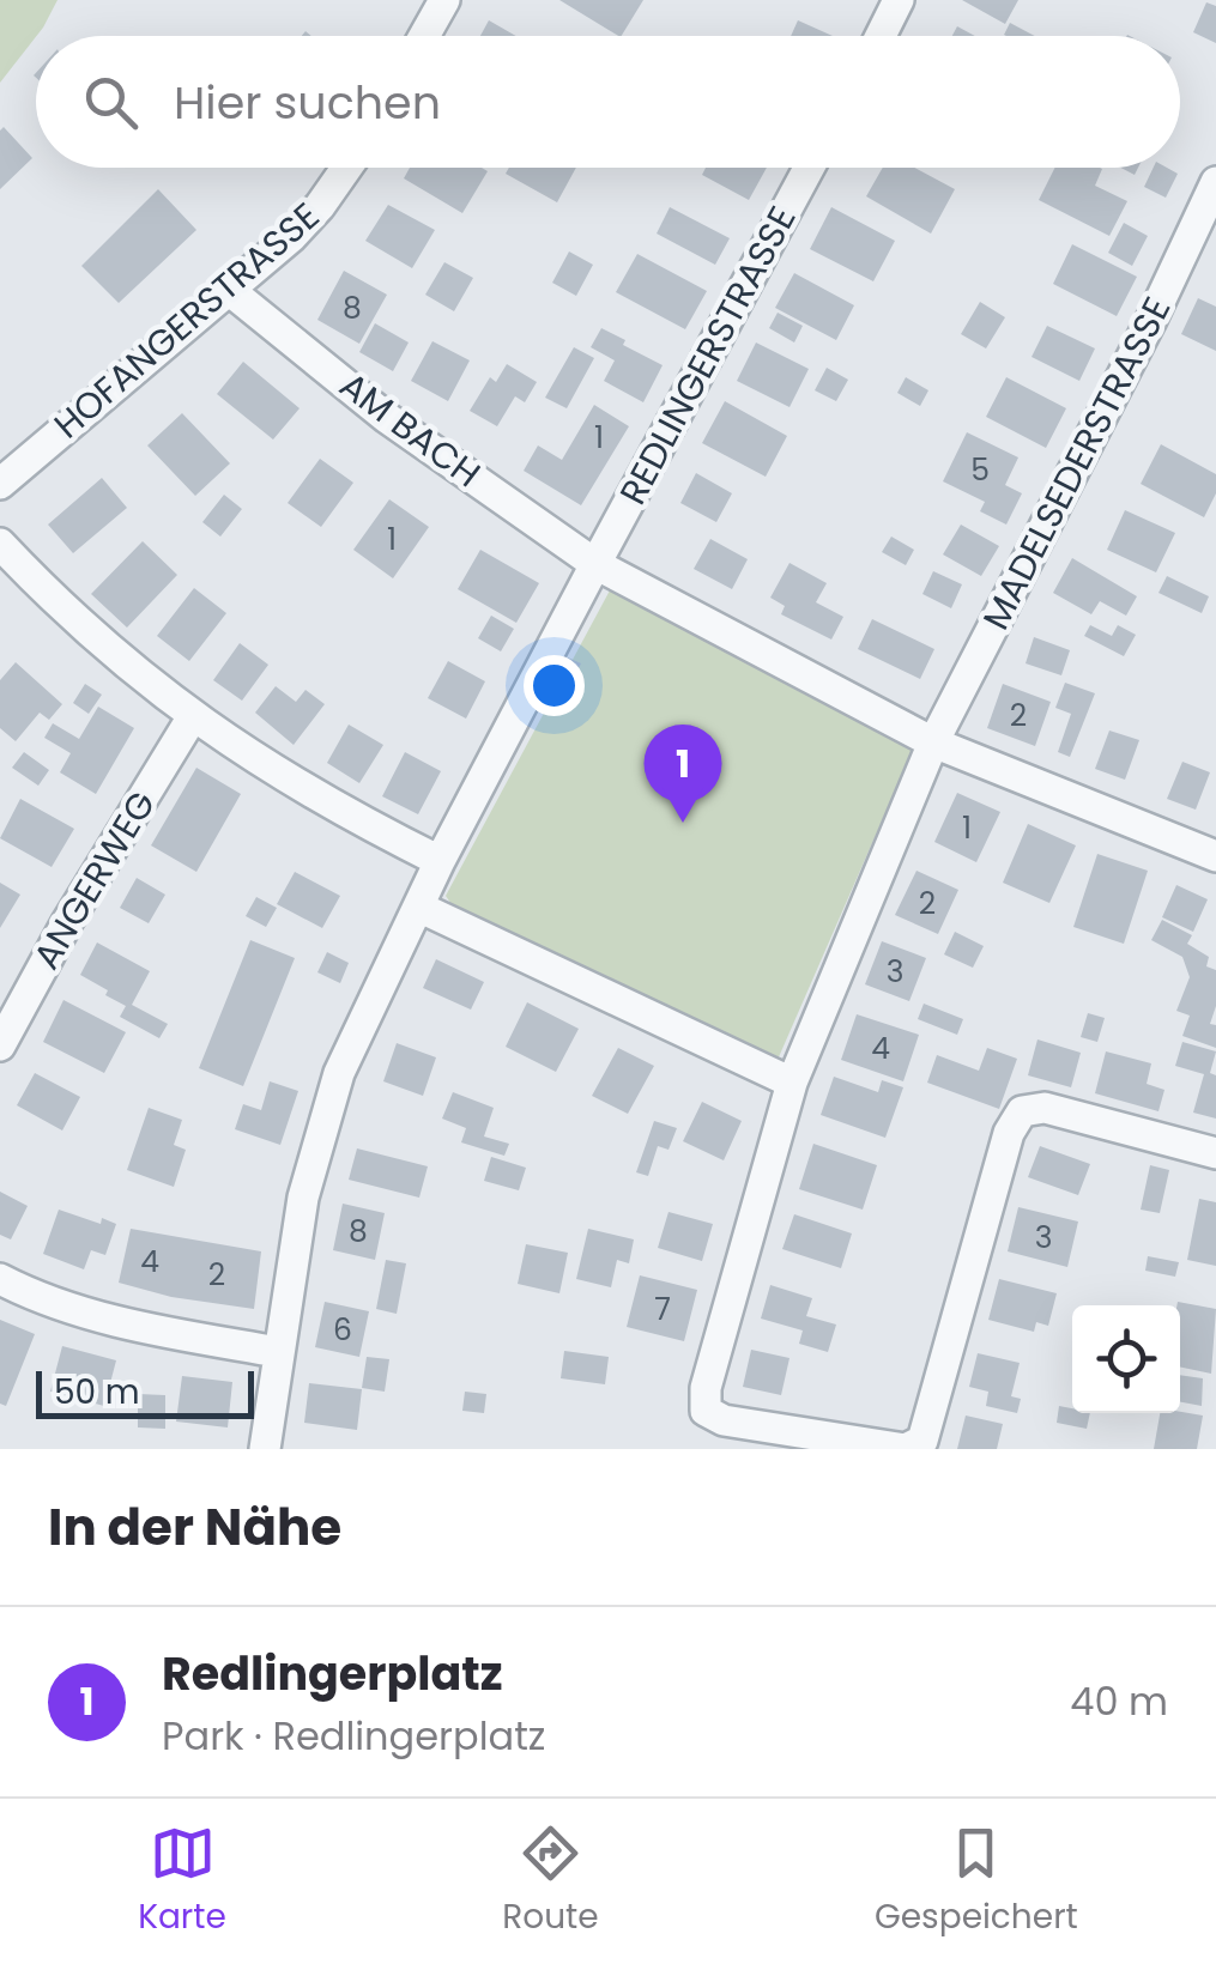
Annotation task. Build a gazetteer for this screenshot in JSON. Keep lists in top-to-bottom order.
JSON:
{
  "streets": {
    "street": [
      "HOFANGERSTRASSE",
      "REDLINGERSTRASSE",
      "AM BACH",
      "MADELSEDERSTRASSE",
      "ANGERWEG"
    ]
  },
  "crossings": [
    ["HOFANGERSTRASSE", "AM BACH"],
    ["REDLINGERSTRASSE", "AM BACH"],
    ["AM BACH", "MADELSEDERSTRASSE"]
  ],
  "house_numbers": [
    "8",
    "1",
    "5",
    "1",
    "2",
    "1",
    "2",
    "3",
    "4",
    "8",
    "3",
    "4",
    "2",
    "7",
    "6"
  ],
  "scale_bar": "50 m",
  "page": {
    "search": "Hier suchen",
    "pins": "1",
    "scale": "50 m",
    "heading": "In der Nähe",
    "list": [
      {
        "mark": "1",
        "name": "Redlingerplatz",
        "note": "Park · Redlingerplatz",
        "value": "40 m"
      }
    ],
    "nav": ["Karte", "Route", "Gespeichert"]
  }
}
